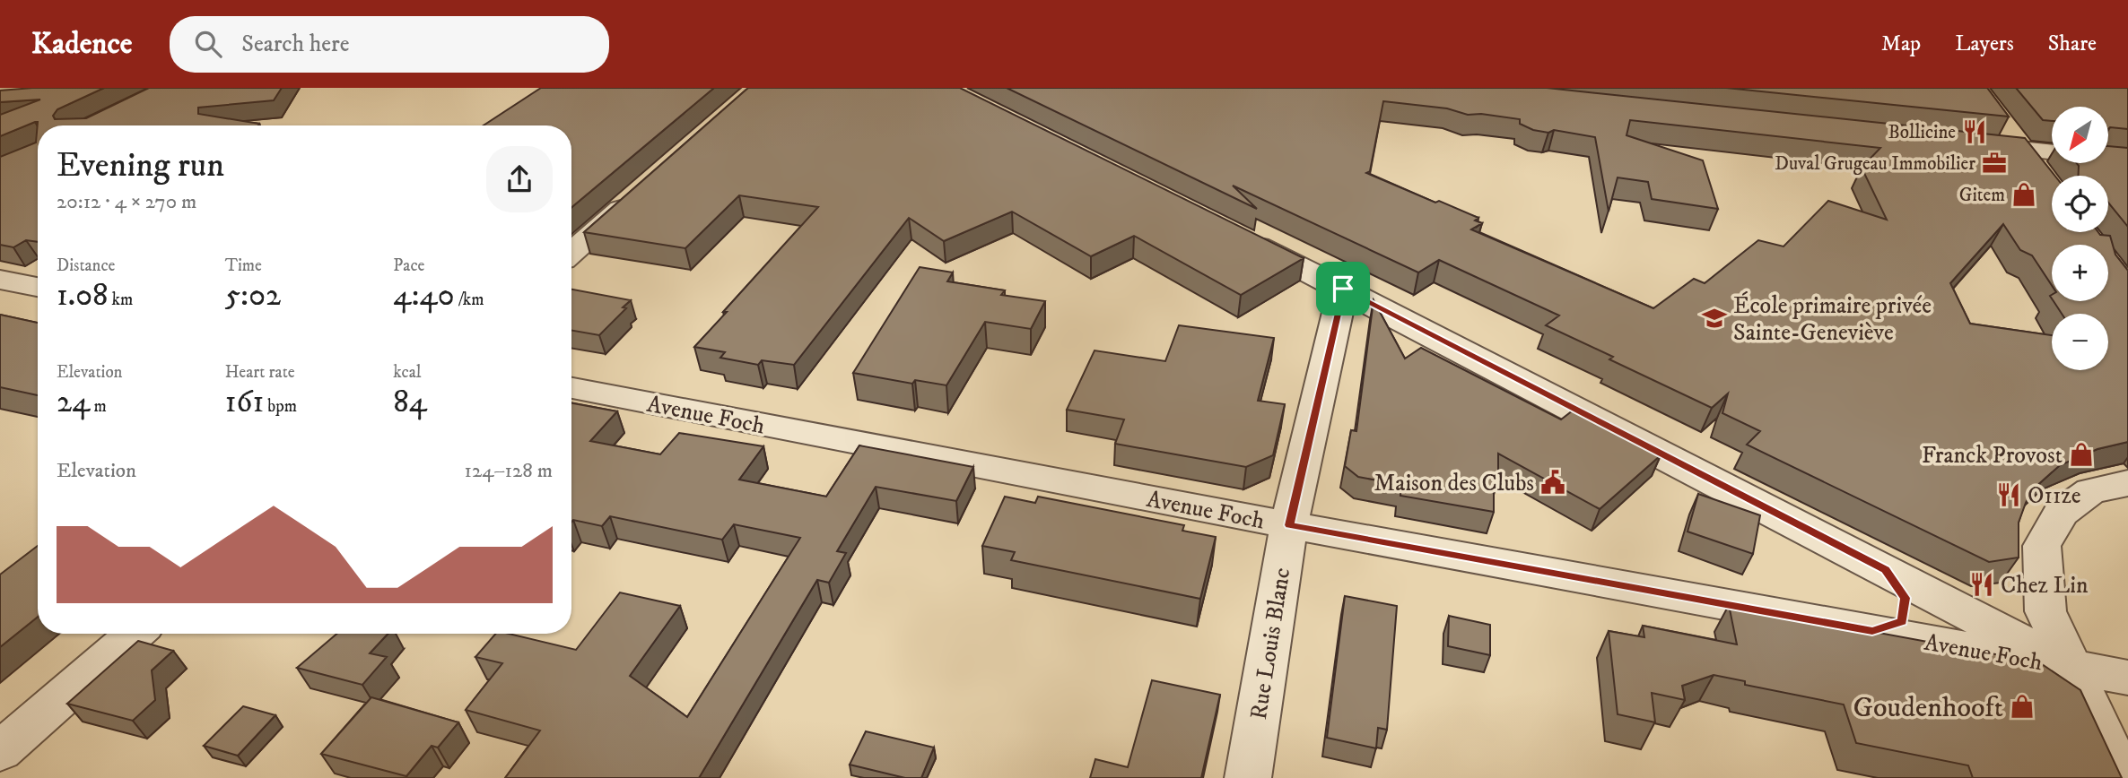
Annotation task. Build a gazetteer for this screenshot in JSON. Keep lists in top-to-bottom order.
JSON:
{
  "streets": {
    "street": ["Avenue Foch", "Rue Louis Blanc"]
  },
  "crossings": [
    ["Avenue Foch", "Rue Louis Blanc"]
  ],
  "places": {
    "restaurant": ["Bollicine", "O11ze", "Chez Lin"],
    "office": ["Duval Grugeau Immobilier"],
    "shop": ["Gitem", "Franck Provost", "Goudenhooft"],
    "school or university": ["École primaire privée Sainte-Geneviève"],
    "public building": ["Maison des Clubs"]
  },
  "north": "bottom left",
  "page": {
    "header": "Kadence",
    "search": "Search here",
    "nav": ["Map", "Layers", "Share"],
    "map_buttons": ["+", "−"],
    "heading": ["Evening run", "20:12 · 4 × 270 m"],
    "stats": [
      ["Distance", "1.08 km"],
      ["Time", "5:02"],
      ["Pace", "4:40 /km"],
      ["Elevation", "24 m"],
      ["Heart rate", "161 bpm"],
      ["kcal", "84"]
    ],
    "chart": ["Elevation", "124–128 m"]
  }
}
